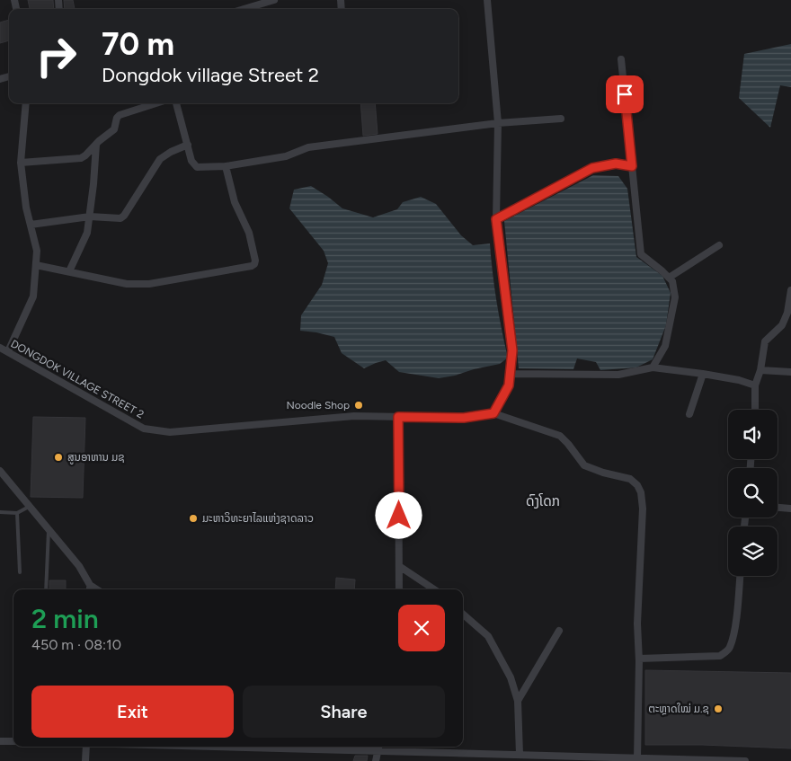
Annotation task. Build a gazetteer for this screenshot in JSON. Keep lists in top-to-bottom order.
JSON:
{
  "streets": {
    "street": ["DONGDOK VILLAGE STREET 2"]
  },
  "districts": ["ດົງໂດກ"],
  "places": [
    "Noodle Shop",
    "ສູນອາຫານ ມຊ",
    "ມະຫາວິທະຍາໄລແຫ່ງຊາດລາວ",
    "ຕະຫຼາດໃໝ່ ມ.ຊ"
  ],
  "page": {
    "turn": ["70 m", "Dongdok village Street 2"],
    "heading": ["2 min", "450 m · 08:10"],
    "buttons": ["Exit", "Share"]
  }
}
